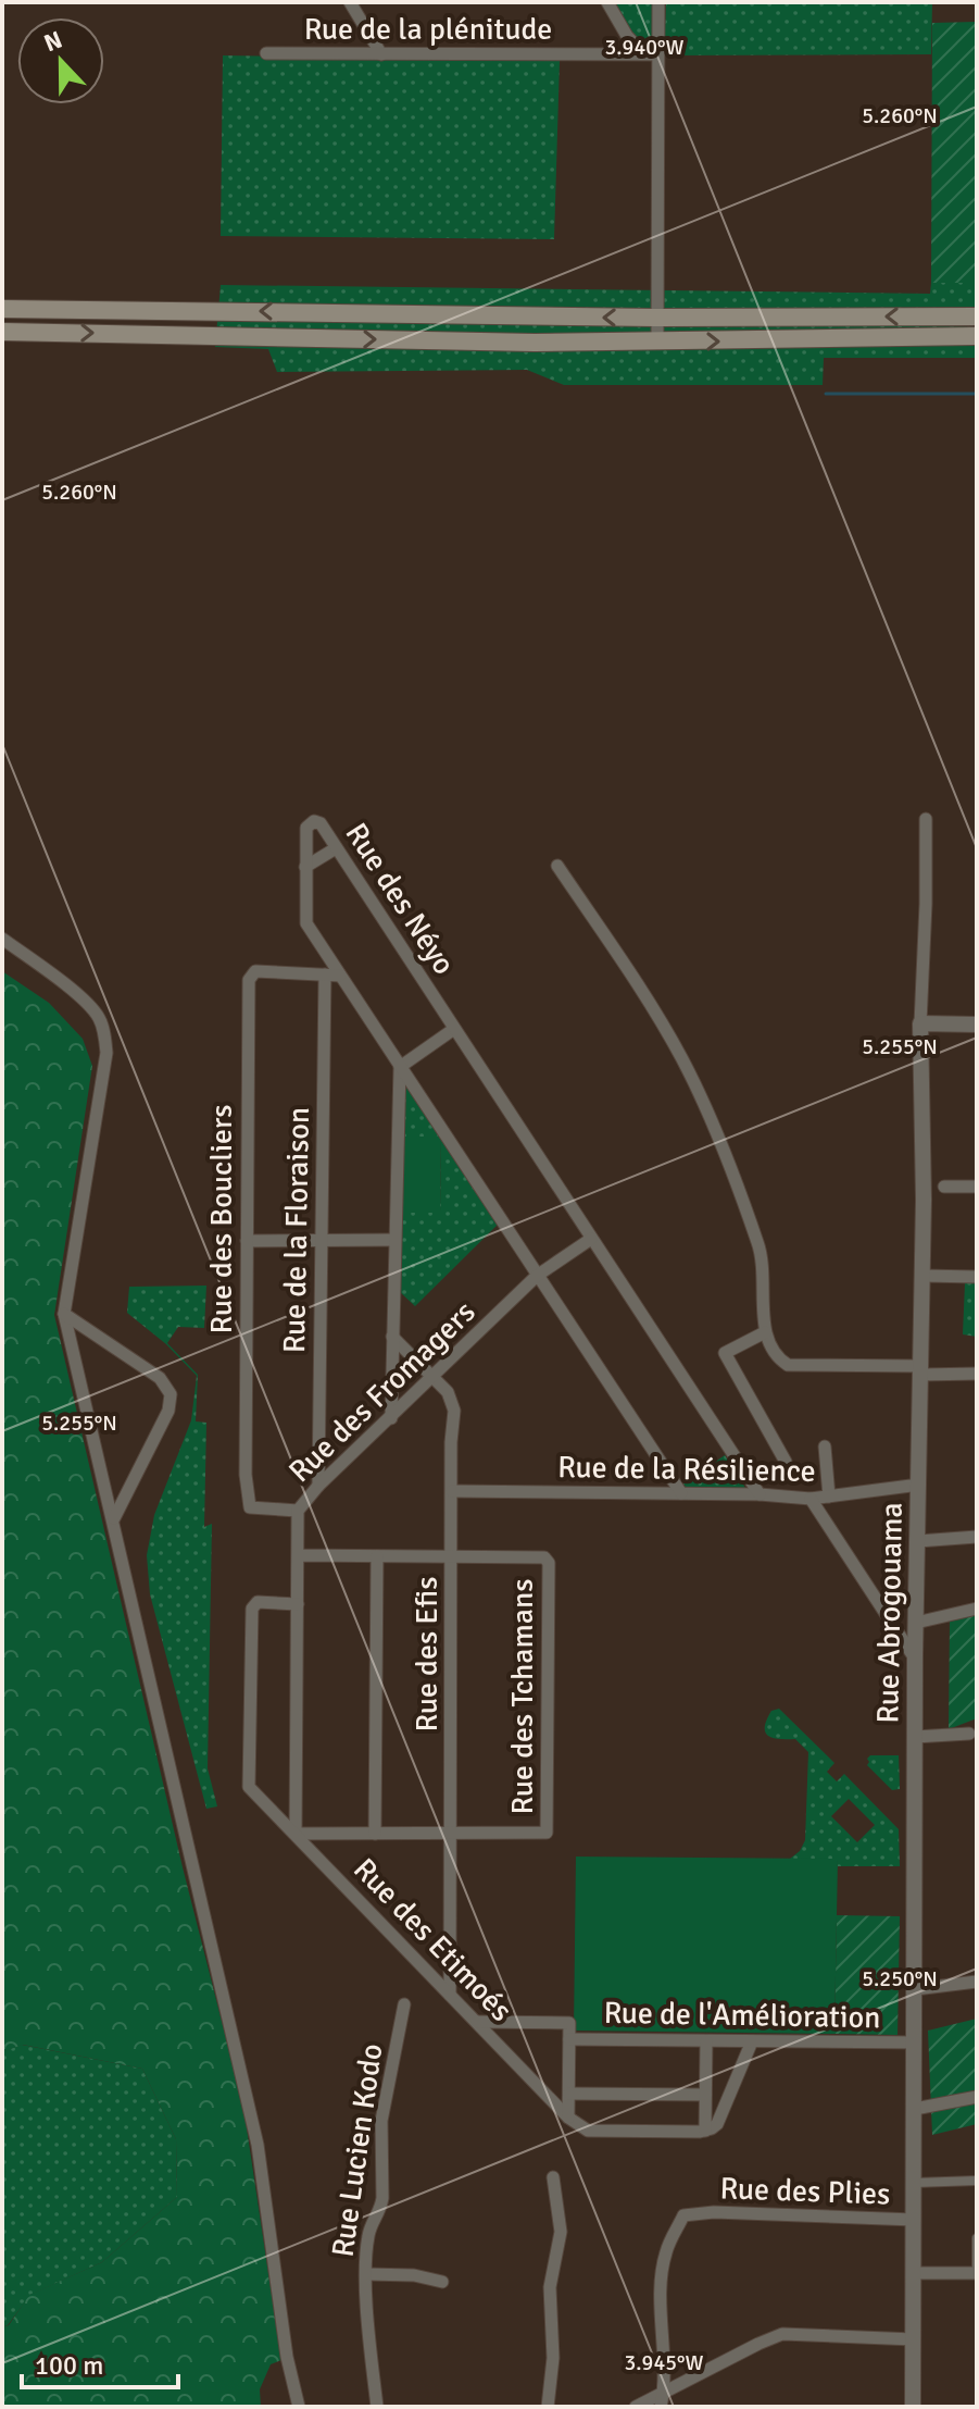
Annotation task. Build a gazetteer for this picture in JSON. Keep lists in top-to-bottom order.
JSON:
{
  "streets": {
    "street": [
      "Rue de la plénitude",
      "Rue des Néyo",
      "Rue des Boucliers",
      "Rue de la Floraison",
      "Rue des Fromagers",
      "Rue de la Résilience",
      "Rue Abrogouama",
      "Rue des Efis",
      "Rue des Tchamans",
      "Rue des Etimoés",
      "Rue de l'Amélioration",
      "Rue Lucien Kodo",
      "Rue des Plies"
    ]
  },
  "crossings": [
    ["Rue des Néyo", "Rue des Boucliers"],
    ["Rue des Néyo", "Rue des Fromagers"],
    ["Rue des Néyo", "Rue de la Résilience"],
    ["Rue des Boucliers", "Rue de la Floraison"],
    ["Rue des Boucliers", "Rue des Fromagers"],
    ["Rue de la Floraison", "Rue des Fromagers"],
    ["Rue des Fromagers", "Rue des Efis"],
    ["Rue des Fromagers", "Rue des Tchamans"],
    ["Rue des Fromagers", "Rue des Etimoés"],
    ["Rue de la Résilience", "Rue Abrogouama"],
    ["Rue de la Résilience", "Rue des Efis"],
    ["Rue Abrogouama", "Rue de l'Amélioration"],
    ["Rue Abrogouama", "Rue des Plies"],
    ["Rue des Efis", "Rue des Tchamans"],
    ["Rue des Efis", "Rue des Etimoés"],
    ["Rue des Tchamans", "Rue des Etimoés"]
  ],
  "scale_bar": "100 m",
  "north": "top",
  "coordinates": [
    "3.940°W",
    "5.260°N",
    "5.255°N",
    "5.250°N",
    "3.945°W"
  ]
}
